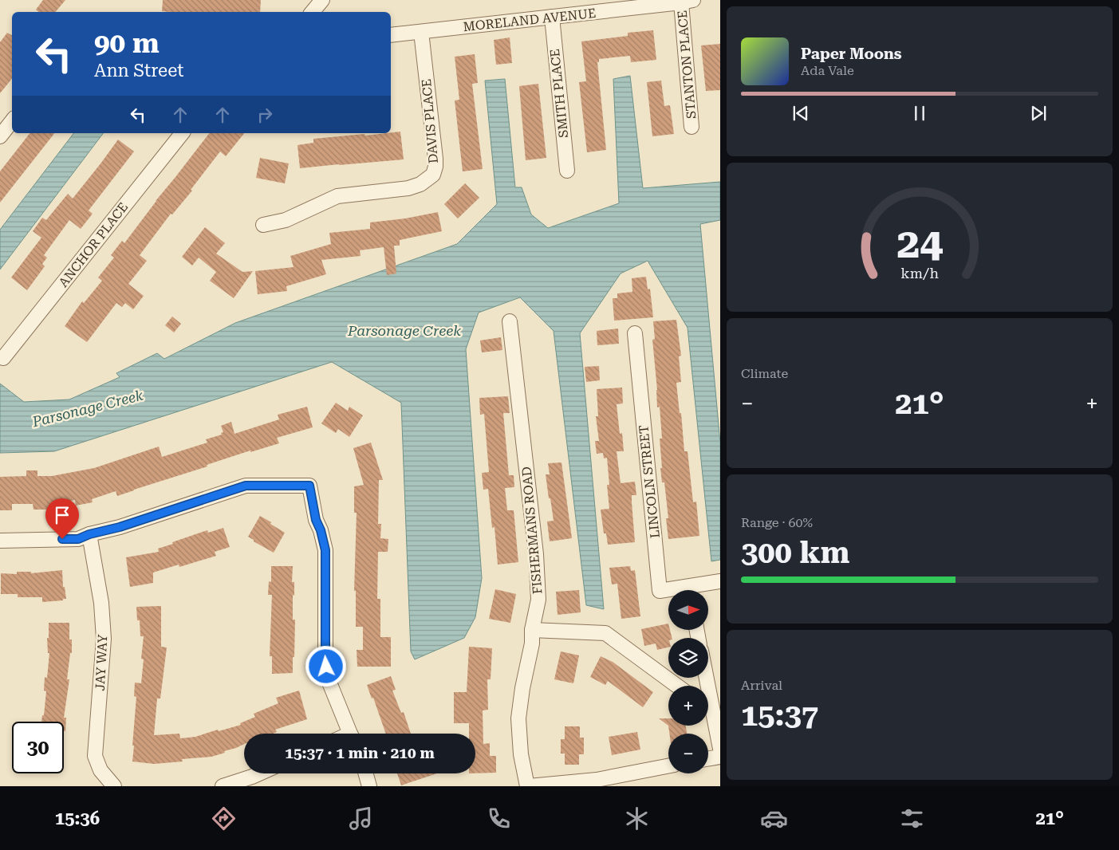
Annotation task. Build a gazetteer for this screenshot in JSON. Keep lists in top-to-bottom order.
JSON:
{
  "streets": {
    "street": [
      "MORELAND AVENUE",
      "STANTON PLACE",
      "SMITH PLACE",
      "DAVIS PLACE",
      "ANCHOR PLACE",
      "LINCOLN STREET",
      "FISHERMANS ROAD",
      "JAY WAY"
    ]
  },
  "crossings": [
    ["MORELAND AVENUE", "STANTON PLACE"],
    ["MORELAND AVENUE", "SMITH PLACE"],
    ["MORELAND AVENUE", "DAVIS PLACE"]
  ],
  "water": ["Parsonage Creek"],
  "north": "right",
  "page": {
    "turn": ["90 m", "Ann Street"],
    "song": ["Paper Moons", "Ada Vale"],
    "tile": [
      "Climate",
      ["Range · 60%", "300 km"],
      ["Arrival", "15:37"]
    ],
    "heat": ["−", "21°", "+"],
    "map_buttons": ["+", "−"],
    "limit": "30",
    "trip": "15:37 · 1 min · 210 m",
    "tabs": ["15:36", "21°"],
    "gauge": ["24", "km/h"]
  }
}
